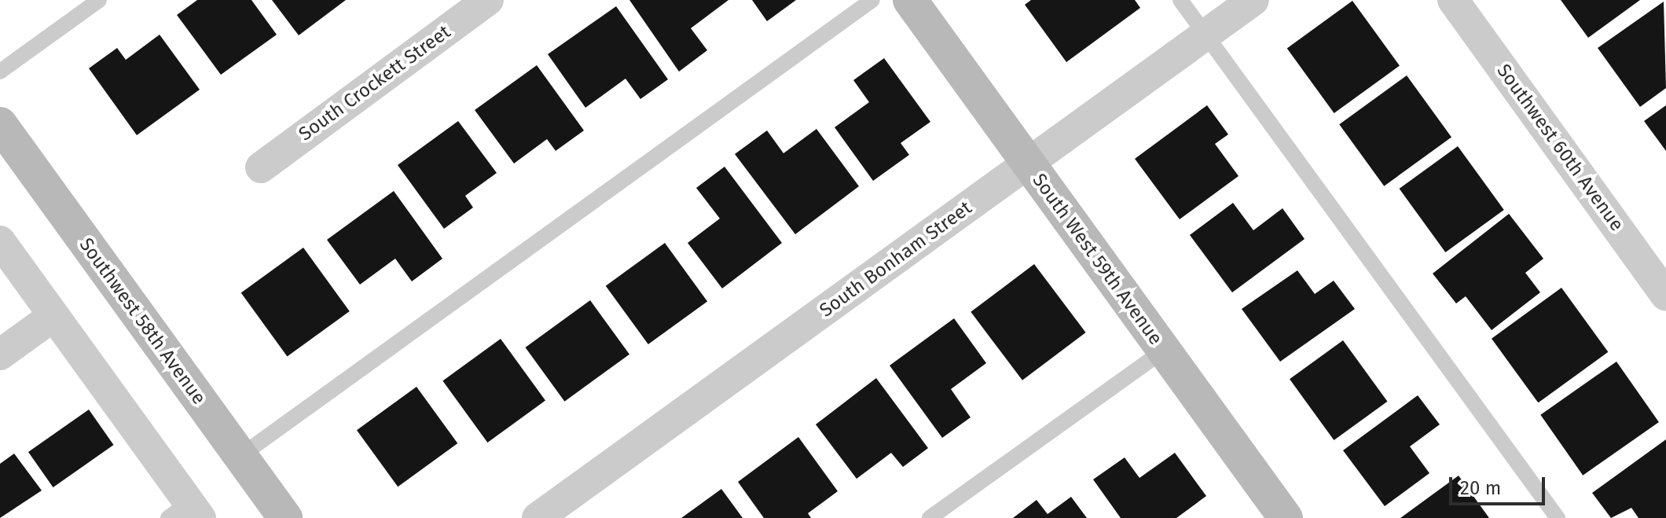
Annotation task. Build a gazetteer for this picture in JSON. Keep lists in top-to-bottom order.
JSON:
{
  "streets": {
    "street": [
      "South Crockett Street",
      "Southwest 60th Avenue",
      "South Bonham Street",
      "South West 59th Avenue",
      "Southwest 58th Avenue"
    ]
  },
  "crossings": [
    ["South Bonham Street", "South West 59th Avenue"]
  ],
  "scale_bar": "20 m"
}
